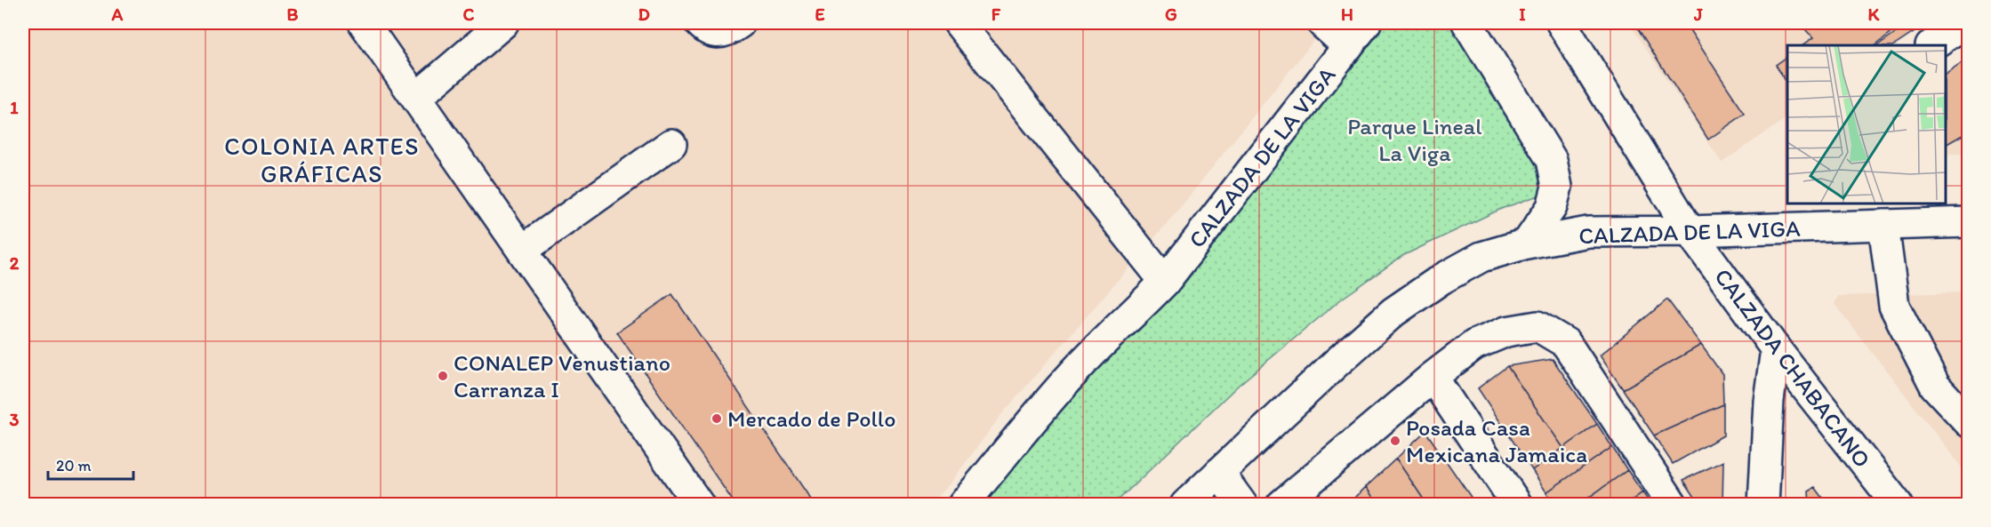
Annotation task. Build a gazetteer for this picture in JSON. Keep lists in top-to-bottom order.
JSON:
{
  "streets": {
    "street": ["CALZADA DE LA VIGA", "CALZADA CHABACANO"]
  },
  "crossings": [
    ["CALZADA DE LA VIGA", "CALZADA CHABACANO"]
  ],
  "districts": ["COLONIA ARTES GRÁFICAS"],
  "parks": ["Parque Lineal La Viga"],
  "places": ["CONALEP Venustiano Carranza I", "Mercado de Pollo", "Posada Casa Mexicana Jamaica"],
  "scale_bar": "20 m",
  "grid": {
    "columns": [
      "A",
      "B",
      "C",
      "D",
      "E",
      "F",
      "G",
      "H",
      "I",
      "J",
      "K"
    ],
    "rows": ["1", "2", "3"]
  }
}
